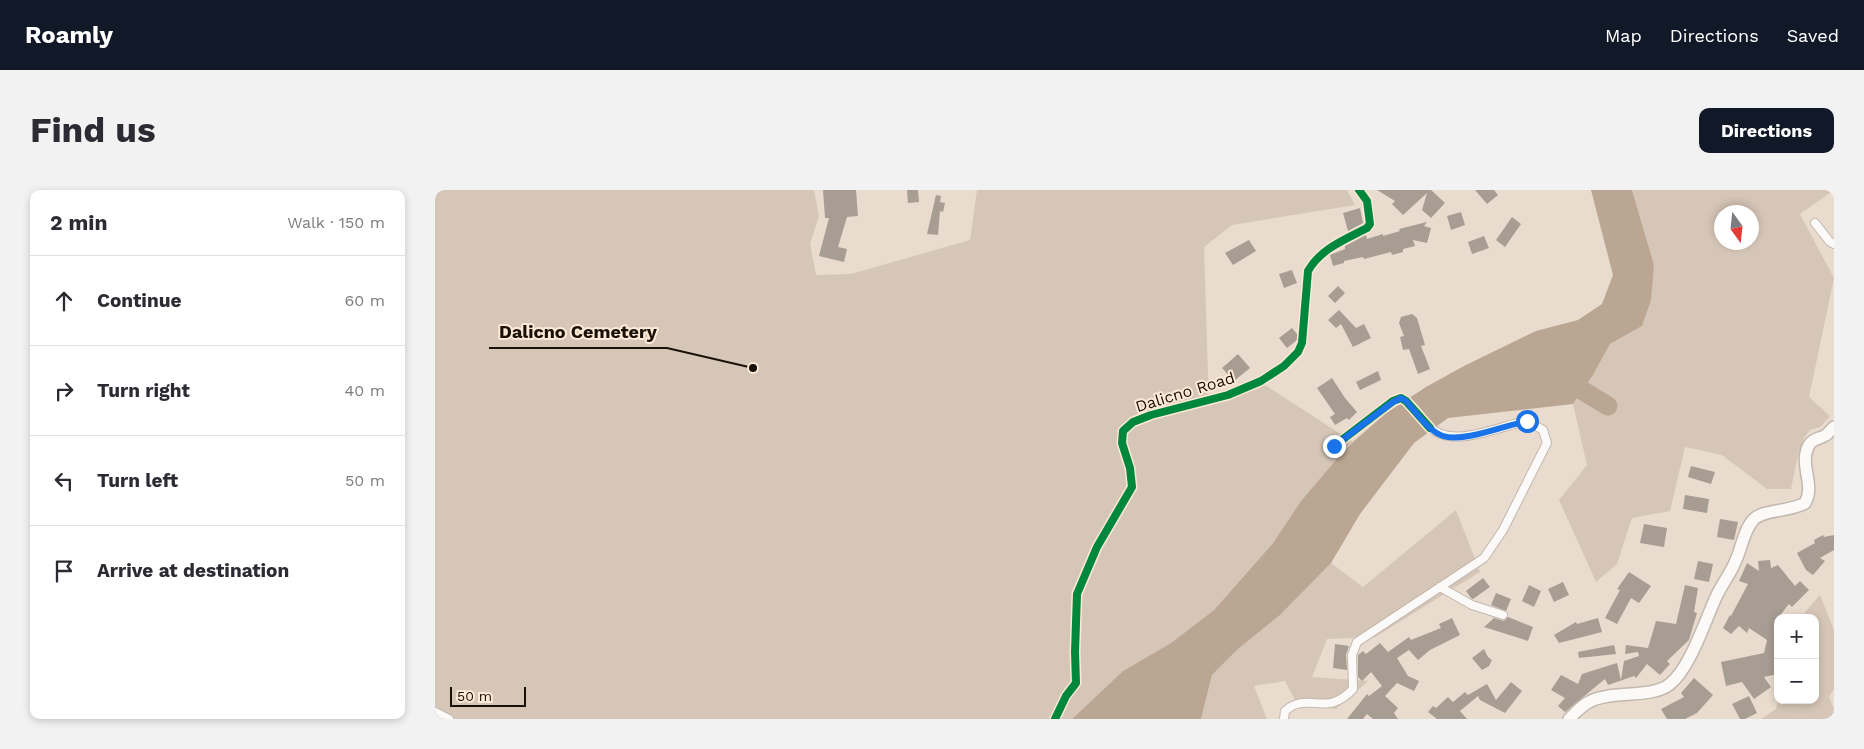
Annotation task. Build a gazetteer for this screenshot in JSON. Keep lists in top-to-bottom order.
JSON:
{
  "streets": {
    "street": ["Dalicno Road"]
  },
  "places": ["Dalicno Cemetery"],
  "scale_bar": "50 m",
  "north": "bottom",
  "page": {
    "header": "Roamly",
    "nav": ["Map", "Directions", "Saved"],
    "buttons": "Directions",
    "title": "Find us",
    "heading": ["2 min", "Walk · 150 m"],
    "list": [
      ["Continue", "60 m"],
      ["Turn right", "40 m"],
      ["Turn left", "50 m"],
      "Arrive at destination"
    ],
    "map_buttons": ["+", "−"],
    "scale": "50 m"
  }
}
